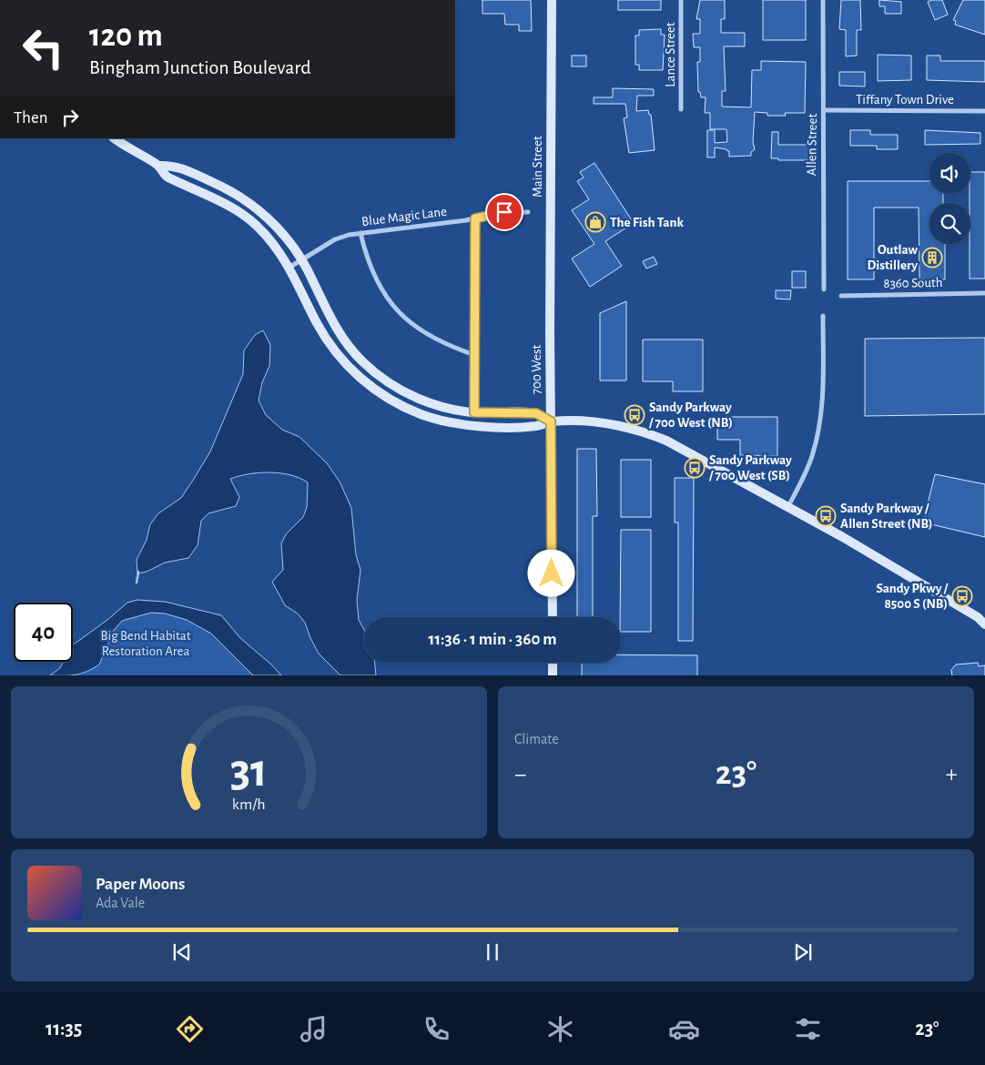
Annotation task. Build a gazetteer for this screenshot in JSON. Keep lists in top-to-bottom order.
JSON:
{
  "streets": {
    "main road": ["Main Street", "700 West"],
    "street": [
      "Lance Street",
      "Tiffany Town Drive",
      "Allen Street",
      "Blue Magic Lane",
      "8360 South"
    ]
  },
  "crossings": [
    ["Tiffany Town Drive", "Allen Street"],
    ["Main Street", "700 West"]
  ],
  "parks": ["Big Bend Habitat Restoration Area"],
  "places": {
    "shop": ["The Fish Tank"],
    "building": ["Outlaw Distillery"],
    "bus stop": [
      "Sandy Parkway / 700 West (NB)",
      "Sandy Parkway / 700 West (SB)",
      "Sandy Parkway / Allen Street (NB)",
      "Sandy Pkwy / 8500 S (NB)"
    ]
  },
  "page": {
    "turn": ["120 m", "Bingham Junction Boulevard"],
    "then": "Then",
    "limit": "40",
    "trip": "11:36 · 1 min · 360 m",
    "tile": "Climate",
    "heat": ["−", "23°", "+"],
    "song": ["Paper Moons", "Ada Vale"],
    "tabs": ["11:35", "23°"],
    "gauge": ["31", "km/h"]
  }
}
